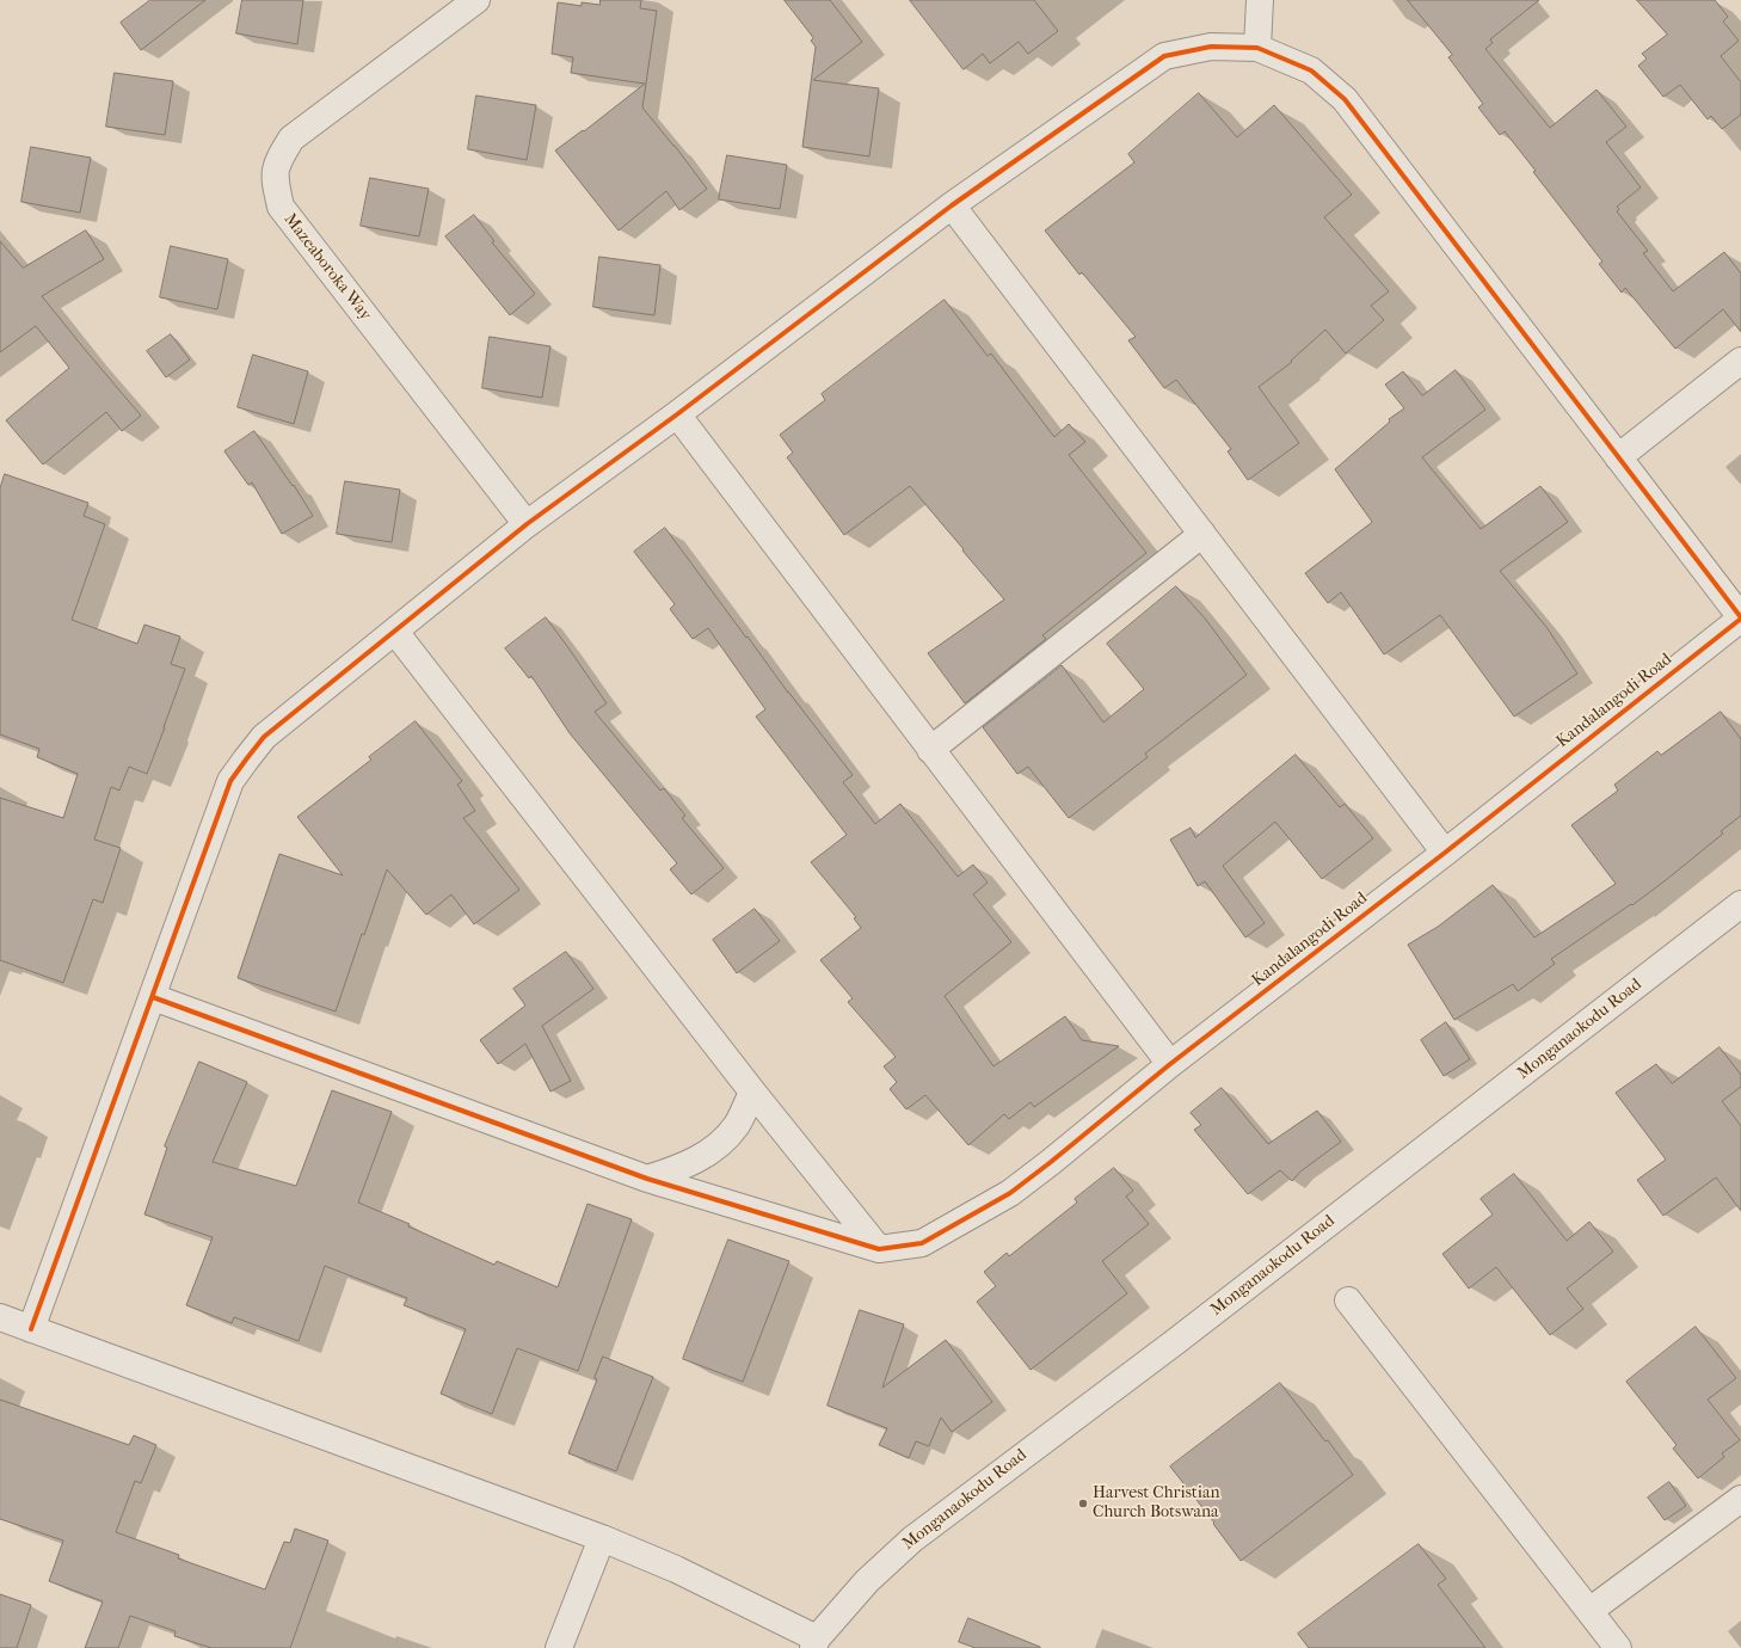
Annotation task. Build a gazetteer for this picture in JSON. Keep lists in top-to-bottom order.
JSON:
{
  "streets": {
    "street": ["Mazeaboroka Way", "Kandalangodi Road", "Monganaokodu Road"]
  },
  "places": ["Harvest Christian Church Botswana"]
}
